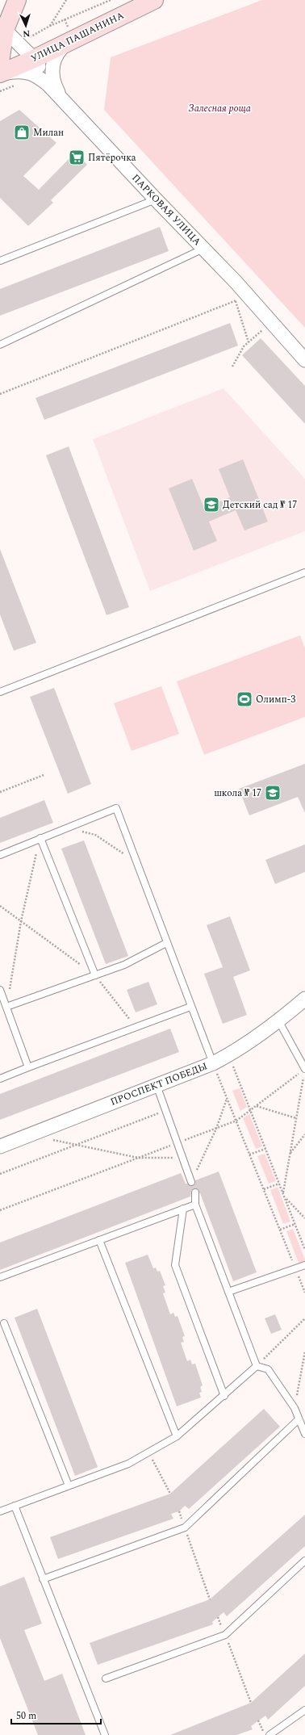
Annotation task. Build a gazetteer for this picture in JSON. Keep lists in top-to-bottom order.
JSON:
{
  "streets": {
    "main road": ["УЛИЦА ПАШАНИНА"],
    "street": ["ПАРКОВАЯ УЛИЦА", "ПРОСПЕКТ ПОБЕДЫ"]
  },
  "crossings": [
    ["УЛИЦА ПАШАНИНА", "ПАРКОВАЯ УЛИЦА"]
  ],
  "parks": ["Залесная роща"],
  "places": {
    "shop": ["Милан"],
    "supermarket": ["Пятёрочка"],
    "school or university": ["Детский сад № 17", "школа № 17"],
    "sports": ["Олимп-3"]
  },
  "scale_bar": "50 m",
  "north": "bottom"
}
